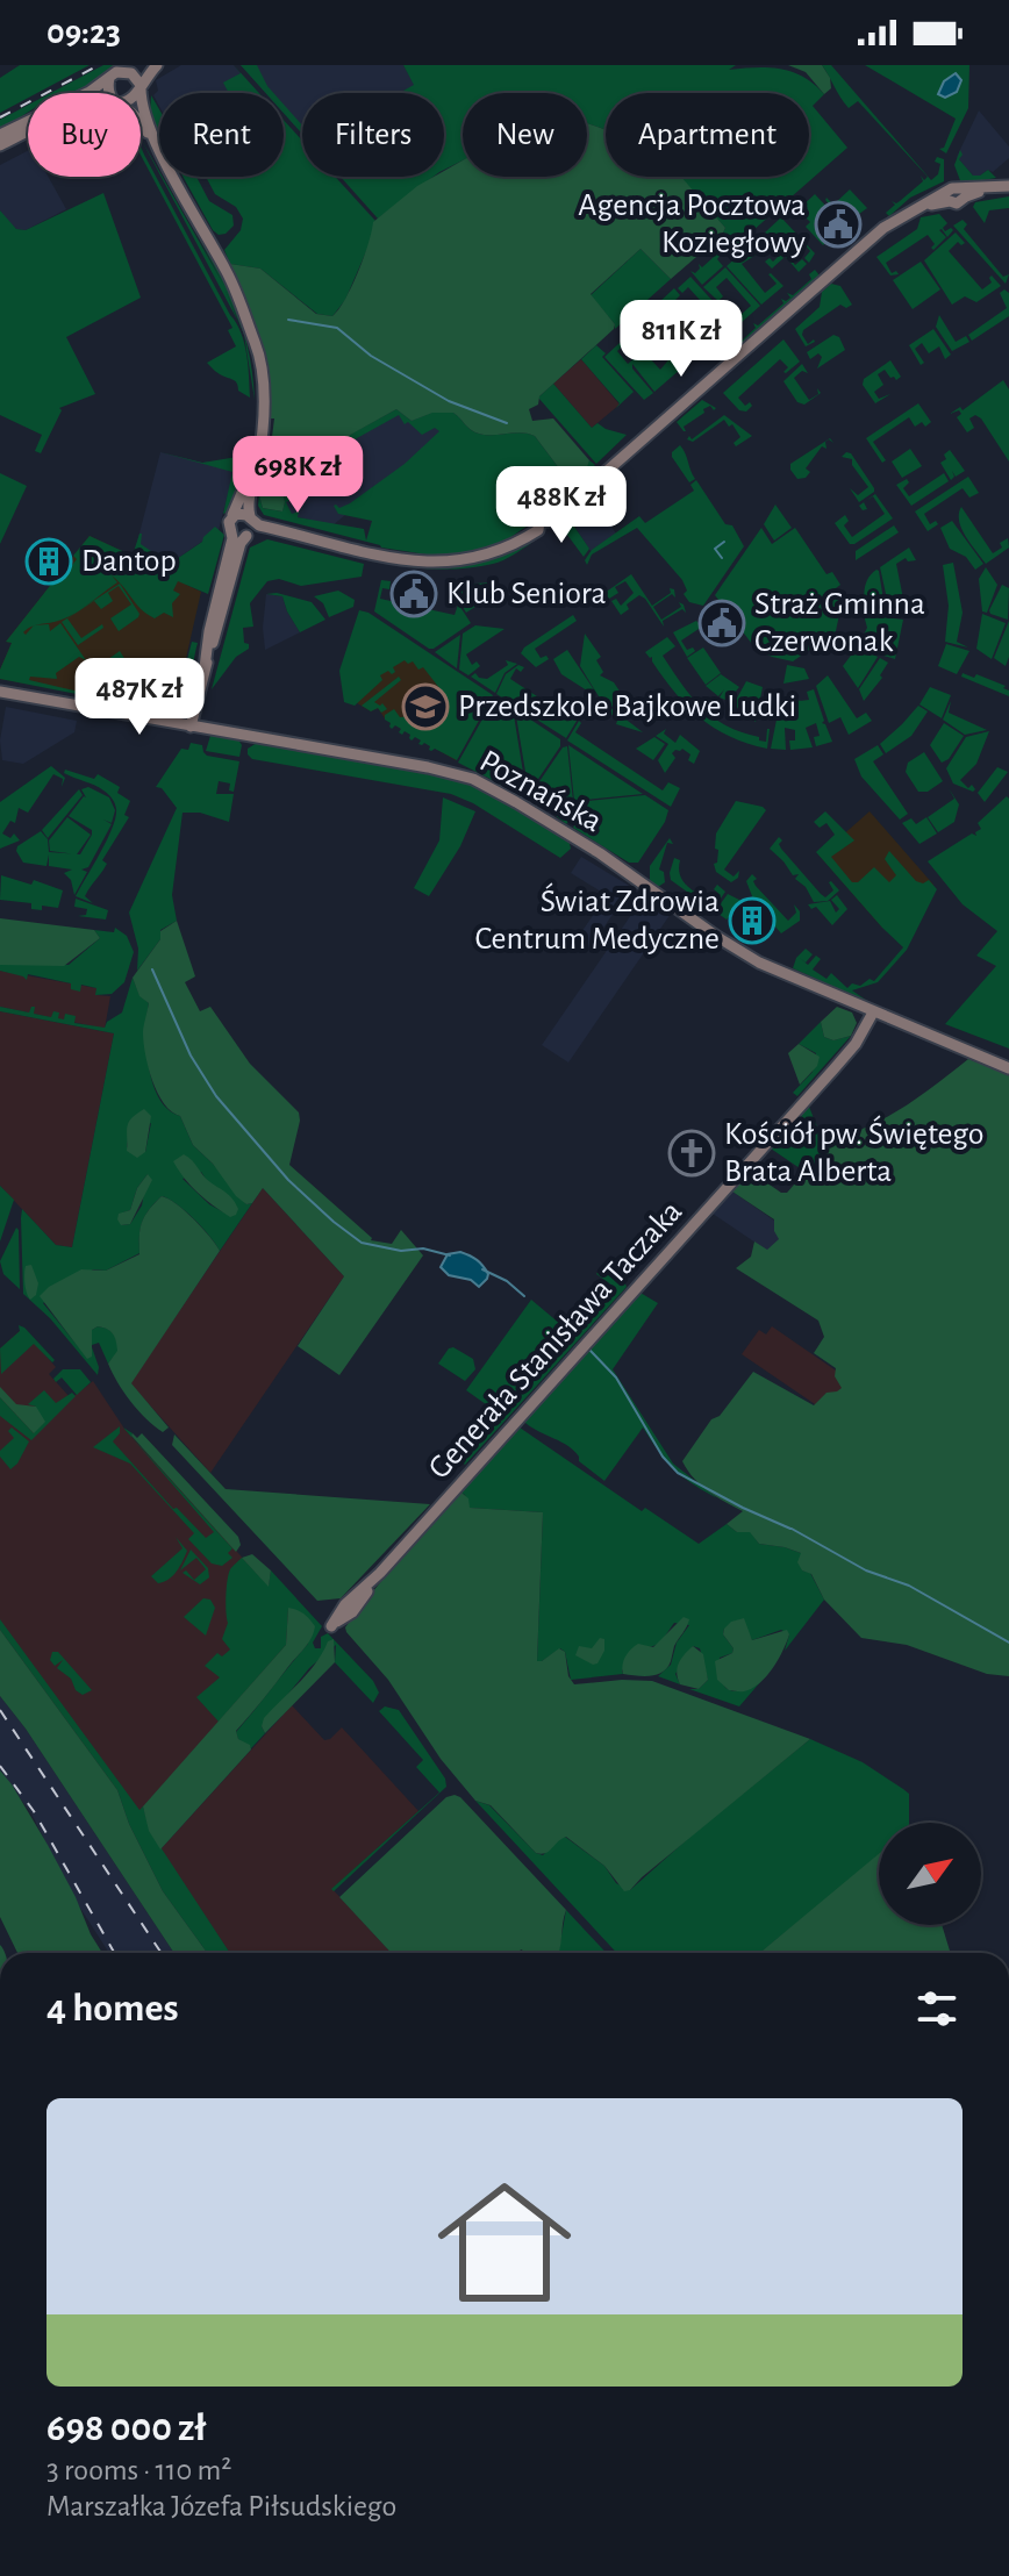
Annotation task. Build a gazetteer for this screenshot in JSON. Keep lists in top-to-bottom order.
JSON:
{
  "streets": {
    "street": ["Poznańska", "Generała Stanisława Taczaka"]
  },
  "crossings": [
    ["Poznańska", "Generała Stanisława Taczaka"]
  ],
  "places": {
    "public building": ["Agencja Pocztowa Koziegłowy", "Klub Seniora", "Straż Gminna Czerwonak"],
    "building": ["Dantop", "Świat Zdrowia Centrum Medyczne"],
    "school or university": ["Przedszkole Bajkowe Ludki"],
    "church": ["Kościół pw. Świętego Brata Alberta"]
  },
  "north": "top right",
  "page": {
    "status": "09:23",
    "chip": [
      "Buy",
      "Rent",
      "Filters",
      "New",
      "Apartment"
    ],
    "price": [
      "811K zł",
      "698K zł",
      "488K zł",
      "487K zł"
    ],
    "heading": "4 homes",
    "list": [
      {
        "name": "698 000 zł",
        "note": "3 rooms · 110 m² · Marszałka Józefa Piłsudskiego"
      }
    ]
  }
}
